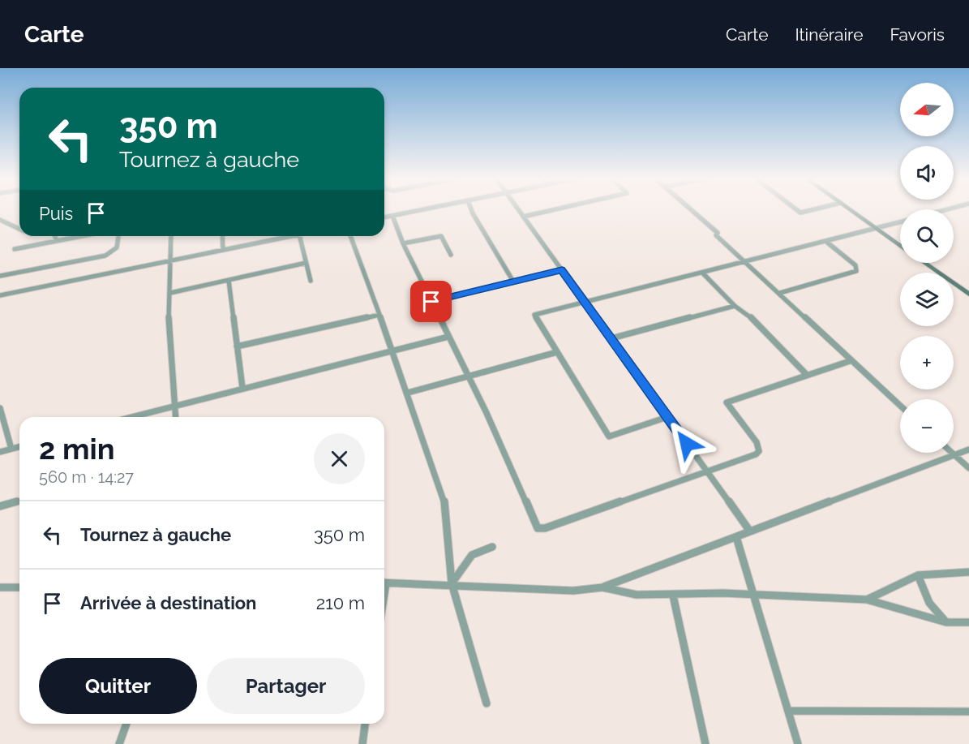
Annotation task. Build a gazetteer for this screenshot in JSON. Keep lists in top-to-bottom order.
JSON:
{
  "north": "left",
  "page": {
    "header": "Carte",
    "nav": ["Carte", "Itinéraire", "Favoris"],
    "map_buttons": ["+", "−"],
    "turn": ["350 m", "Tournez à gauche"],
    "then": "Puis",
    "heading": ["2 min", "560 m · 14:27"],
    "list": [
      {
        "name": "Tournez à gauche",
        "value": "350 m"
      },
      {
        "name": "Arrivée à destination",
        "value": "210 m"
      }
    ],
    "buttons": ["Quitter", "Partager"]
  }
}
